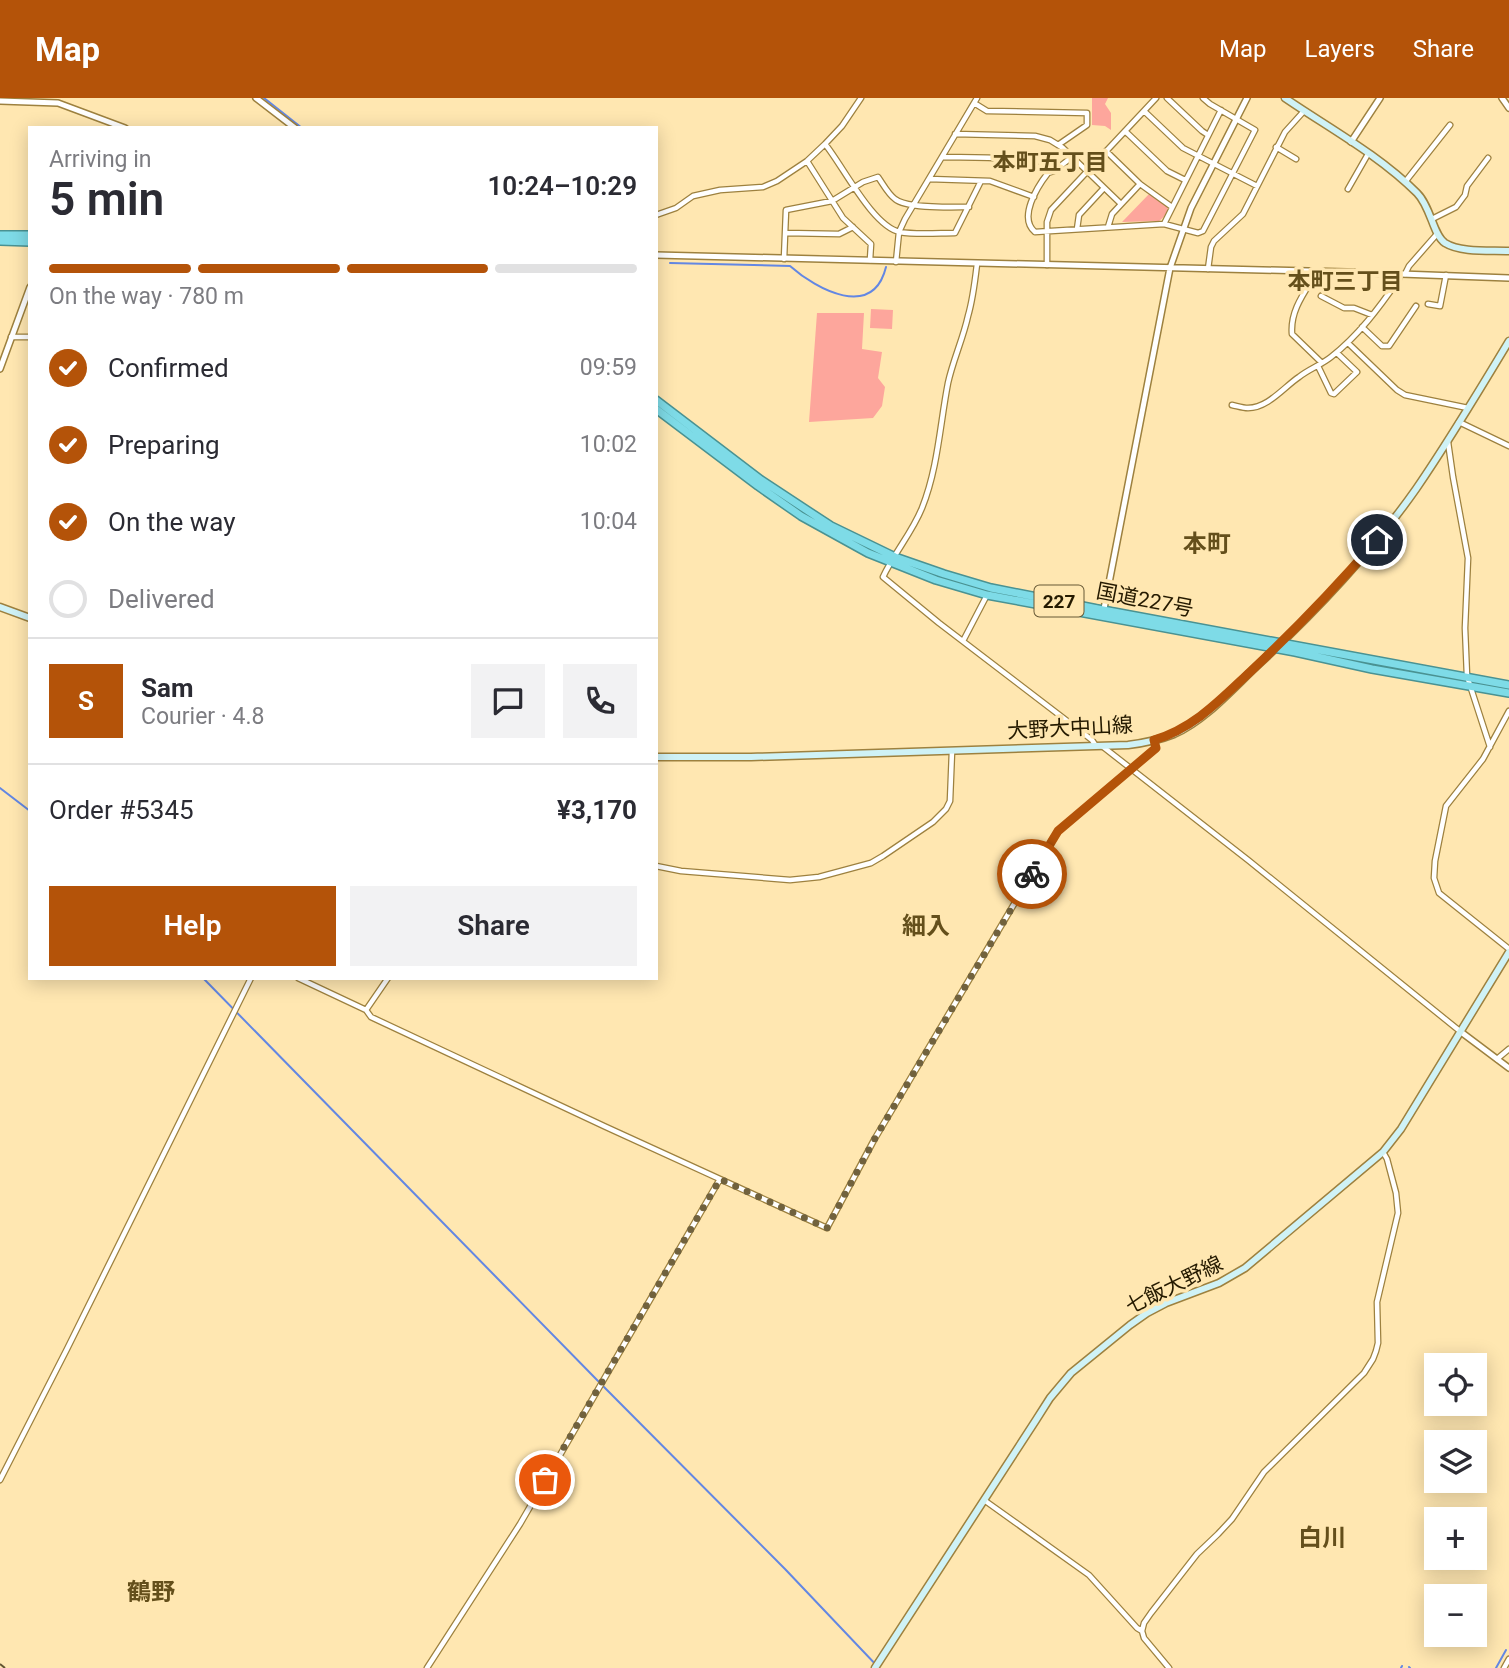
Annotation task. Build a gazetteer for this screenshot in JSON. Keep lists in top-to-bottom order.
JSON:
{
  "streets": {
    "highway": ["国道227号", "227"],
    "main road": ["大野大中山線", "七飯大野線"]
  },
  "crossings": [
    ["国道227号", "大野大中山線"]
  ],
  "districts": [
    "本町五丁目",
    "本町三丁目",
    "本町",
    "細入",
    "白川",
    "鶴野"
  ],
  "page": {
    "header": "Map",
    "nav": ["Map", "Layers", "Share"],
    "heading": ["5 min", "Arriving in", "10:24–10:29"],
    "panel": [
      "Sam",
      "Courier · 4.8",
      "Order #5345",
      "¥3,170"
    ],
    "bar": "On the way · 780 m",
    "list": [
      ["Confirmed", "09:59"],
      ["Preparing", "10:02"],
      ["On the way", "10:04"],
      "Delivered"
    ],
    "round": "S",
    "buttons": ["Help", "Share"],
    "map_buttons": ["+", "−"]
  }
}
